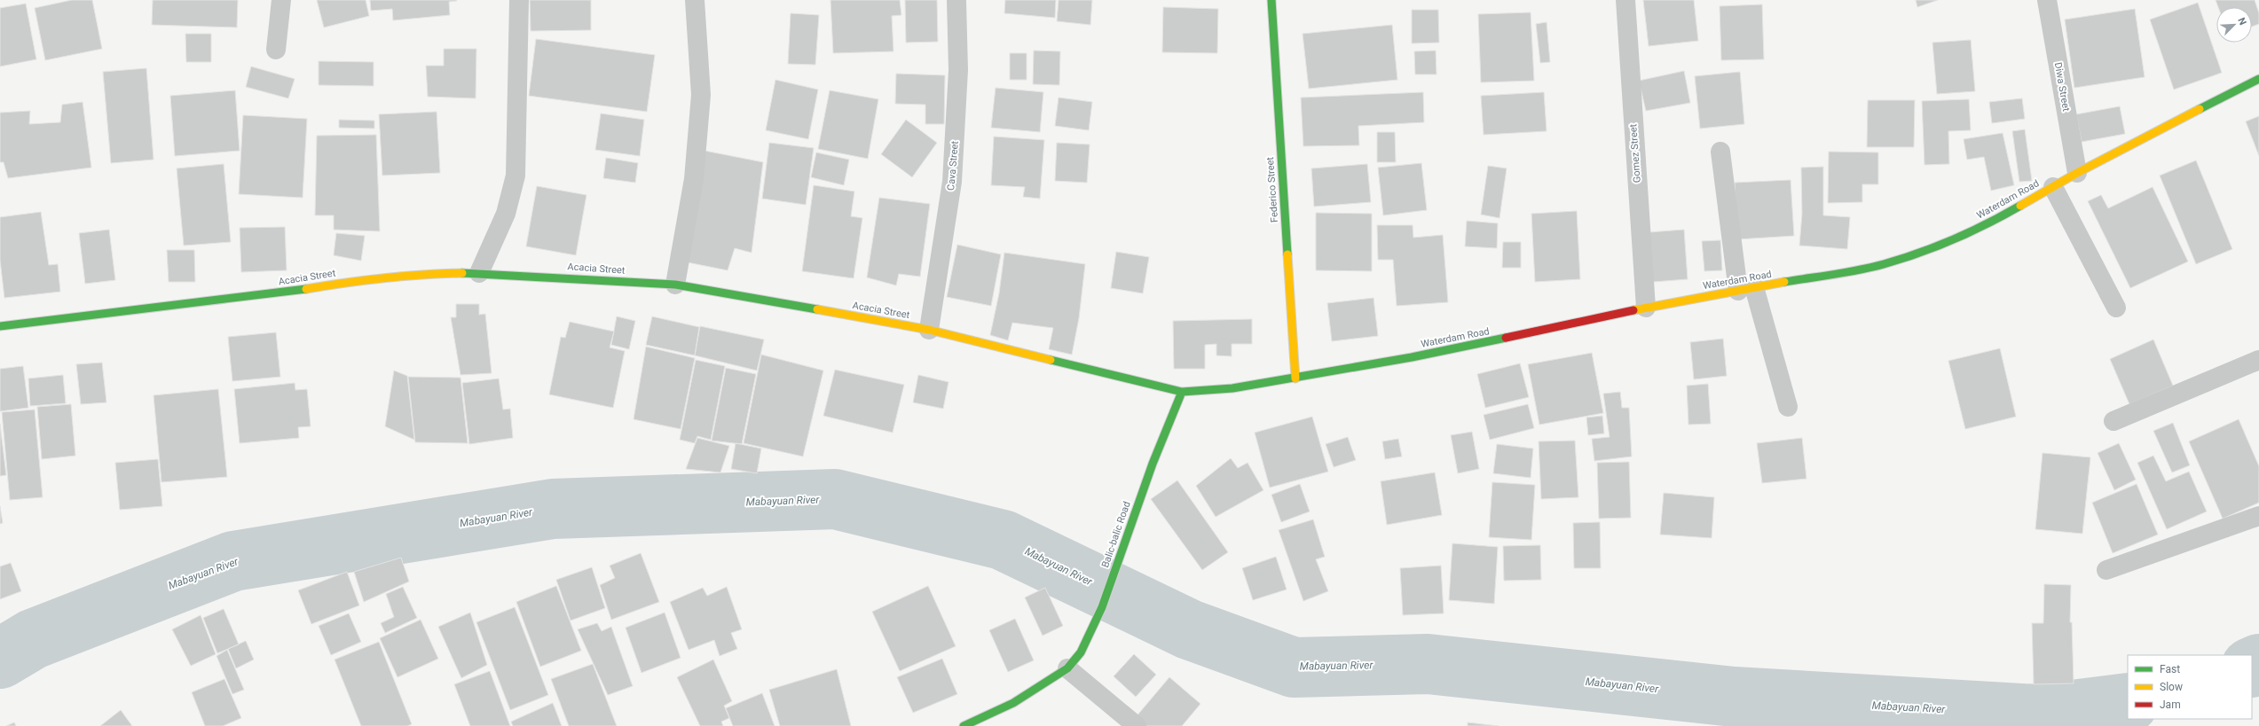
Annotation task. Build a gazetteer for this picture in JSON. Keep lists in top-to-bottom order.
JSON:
{
  "streets": {
    "main road": [
      "Federico Street",
      "Waterdam Road",
      "Acacia Street",
      "Balic-balic Road"
    ],
    "street": ["Diwa Street", "Gomez Street", "Cava Street"]
  },
  "crossings": [
    ["Diwa Street", "Waterdam Road"],
    ["Gomez Street", "Waterdam Road"],
    ["Cava Street", "Acacia Street"],
    ["Federico Street", "Waterdam Road"],
    ["Waterdam Road", "Acacia Street"],
    ["Waterdam Road", "Balic-balic Road"],
    ["Acacia Street", "Balic-balic Road"]
  ],
  "water": ["Mabayuan River"],
  "legend": ["Fast", "Slow", "Jam"],
  "north": "top right"
}
